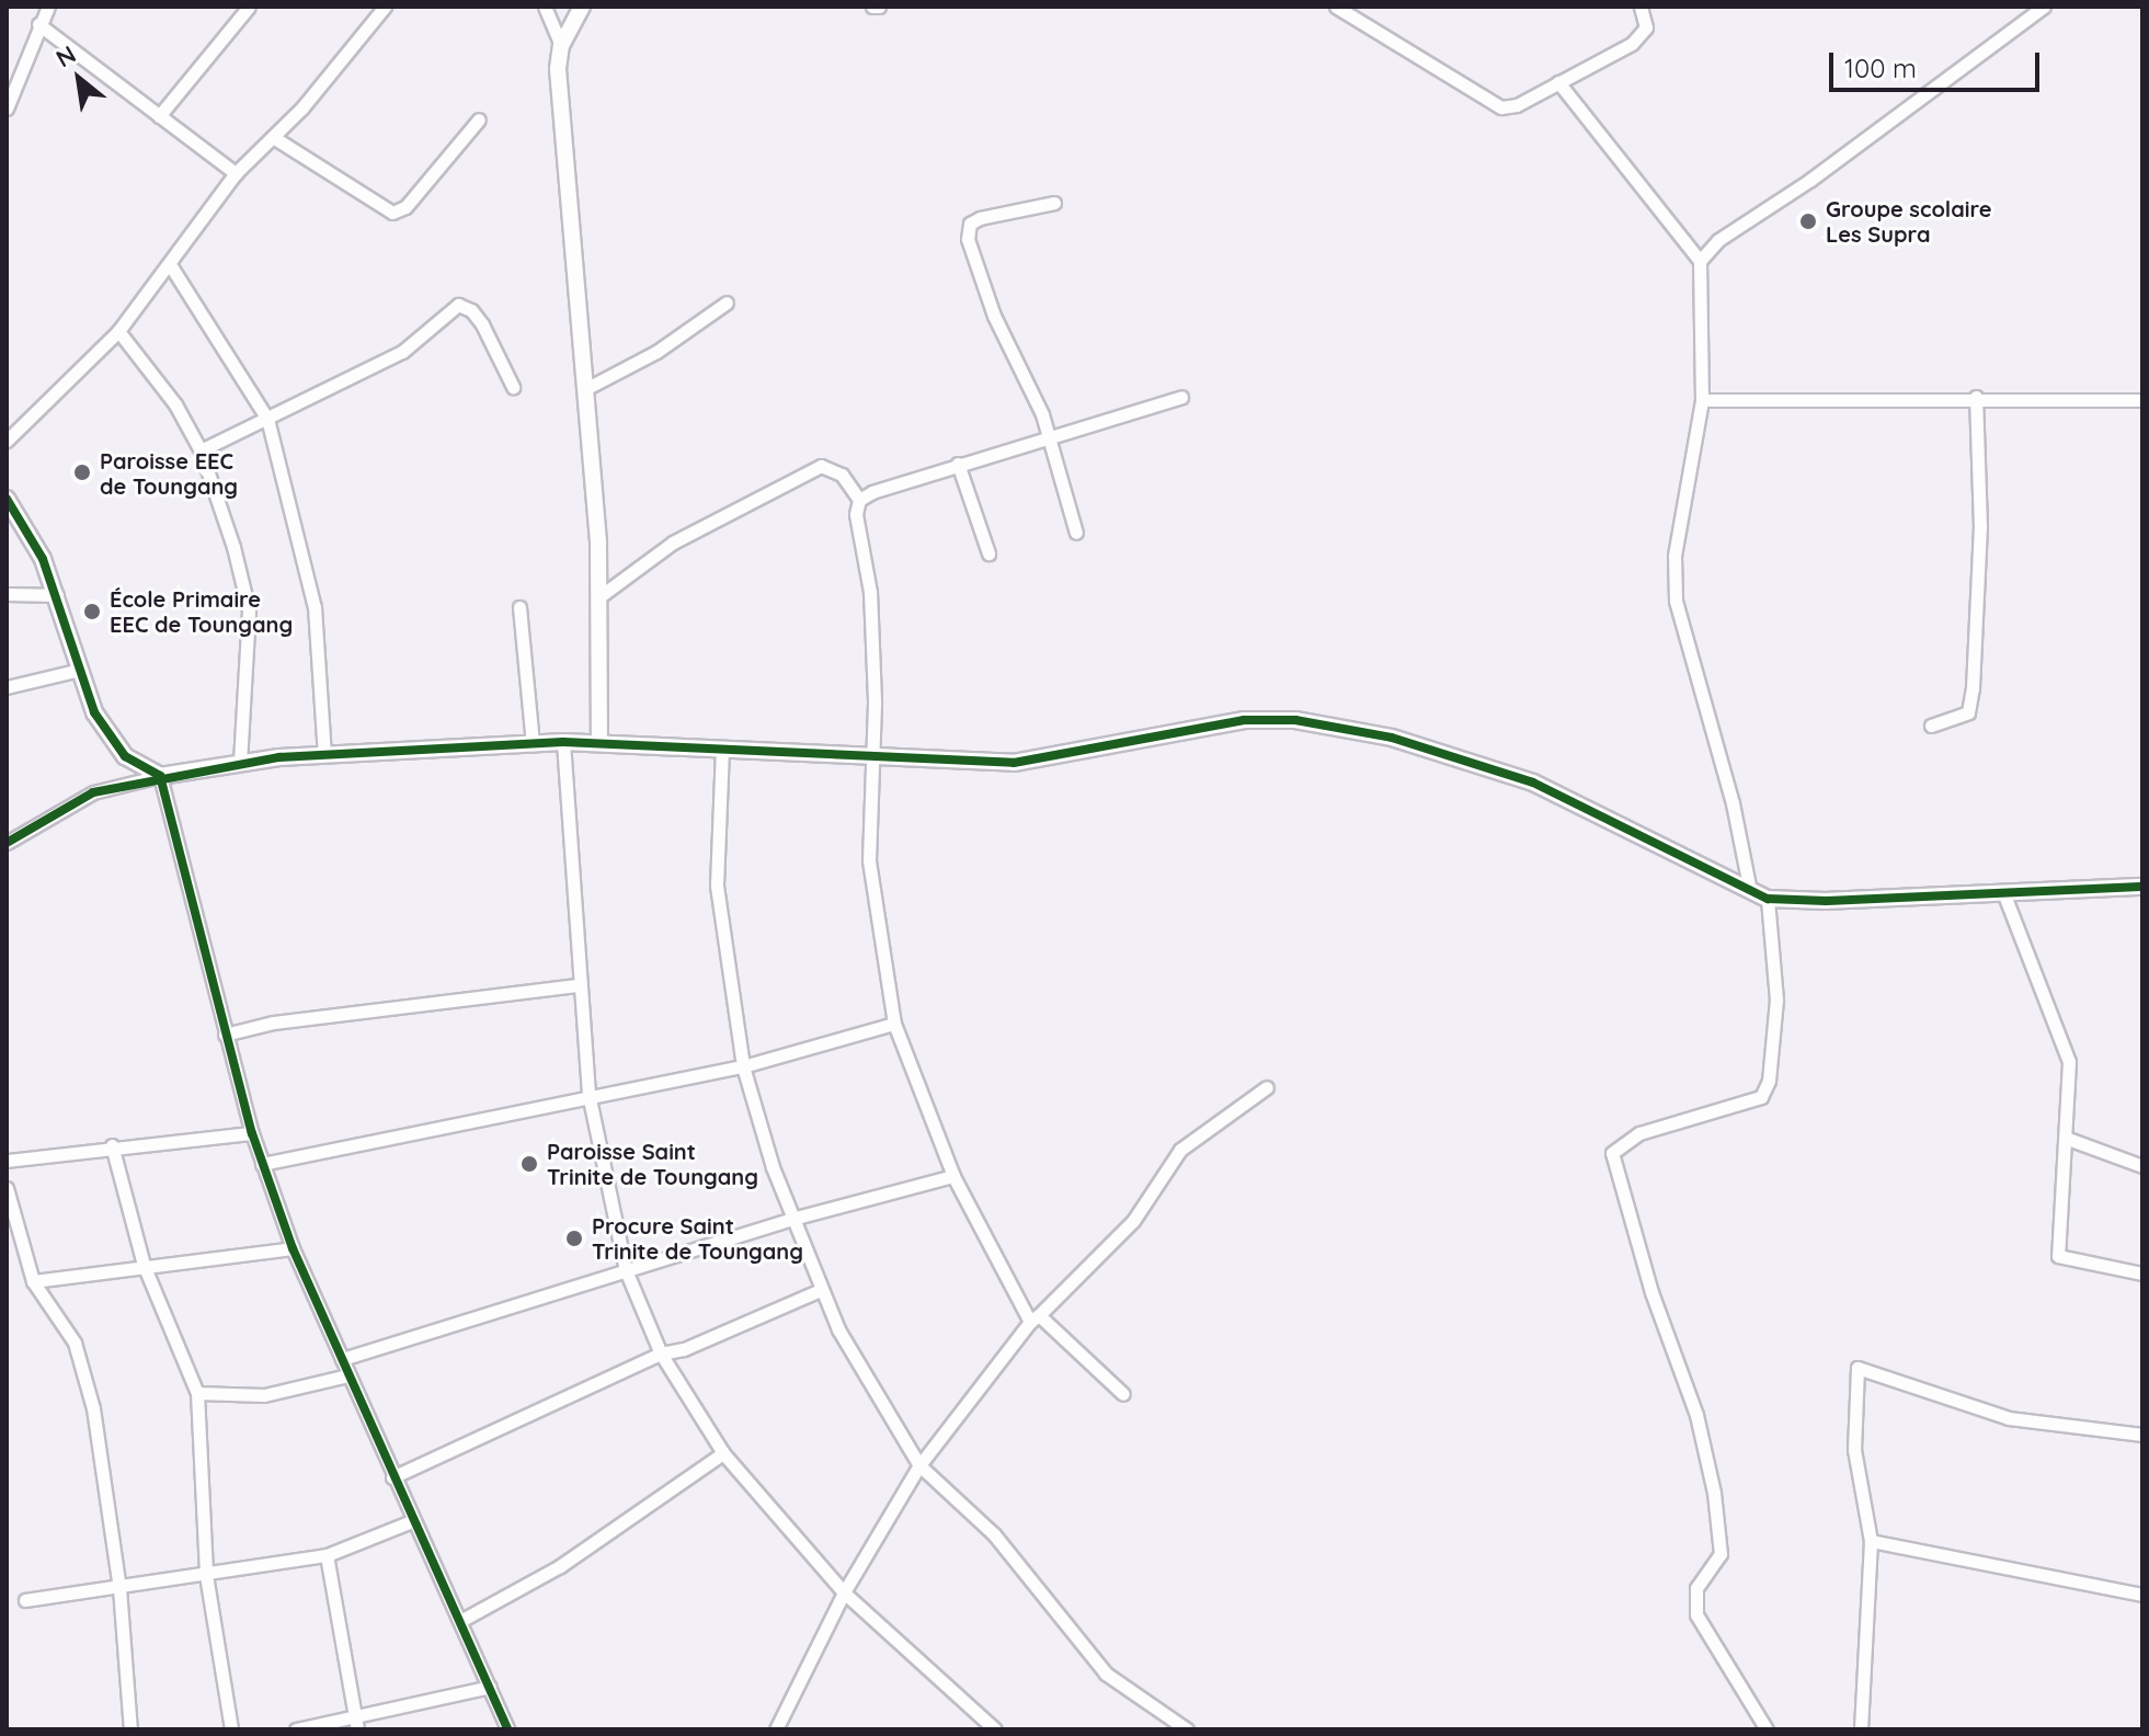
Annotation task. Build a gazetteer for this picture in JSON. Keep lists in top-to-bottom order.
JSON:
{
  "places": [
    "Groupe scolaire Les Supra",
    "Paroisse EEC de Toungang",
    "École Primaire EEC de Toungang",
    "Paroisse Saint Trinite de Toungang",
    "Procure Saint Trinite de Toungang"
  ],
  "scale_bar": "100 m",
  "north": "top left"
}
